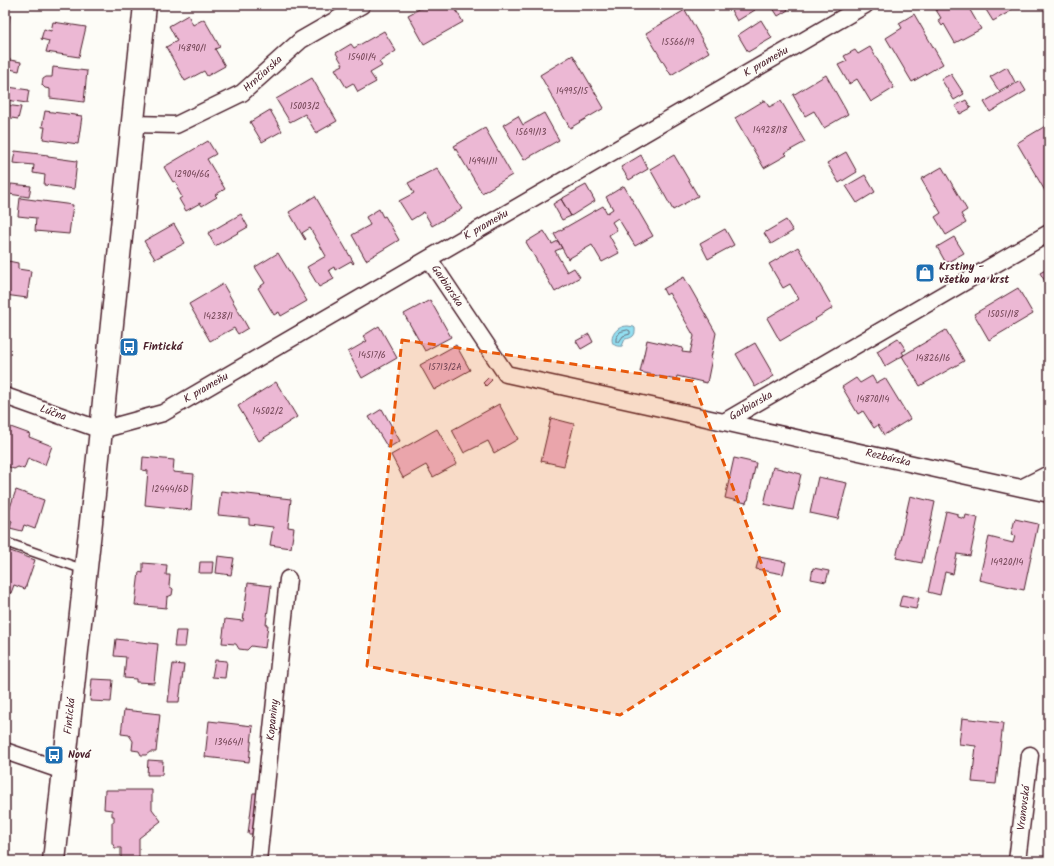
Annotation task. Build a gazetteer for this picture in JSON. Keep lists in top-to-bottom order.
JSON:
{
  "streets": {
    "street": [
      "K prameňu",
      "Hrnčiarska",
      "Garbiarska",
      "Lúčna",
      "Rezbárska",
      "Fintická",
      "Kopaniny",
      "Vranovská"
    ]
  },
  "crossings": [
    ["K prameňu", "Garbiarska"],
    ["K prameňu", "Lúčna"],
    ["K prameňu", "Fintická"],
    ["Hrnčiarska", "Fintická"],
    ["Garbiarska", "Rezbárska"],
    ["Lúčna", "Fintická"]
  ],
  "places": {
    "shop": ["Krstiny - všetko na krst"],
    "bus stop": ["Fintická", "Nová"]
  },
  "house_numbers": [
    "15566/19",
    "14890/1",
    "15401/4",
    "14995/15",
    "15003/2",
    "14928/18",
    "15691/13",
    "14941/11",
    "12904/6G",
    "15051/18",
    "14238/1",
    "14517/6",
    "14826/16",
    "15713/2A",
    "14870/14",
    "14502/2",
    "12444/6D",
    "14920/14",
    "13464/1"
  ]
}
